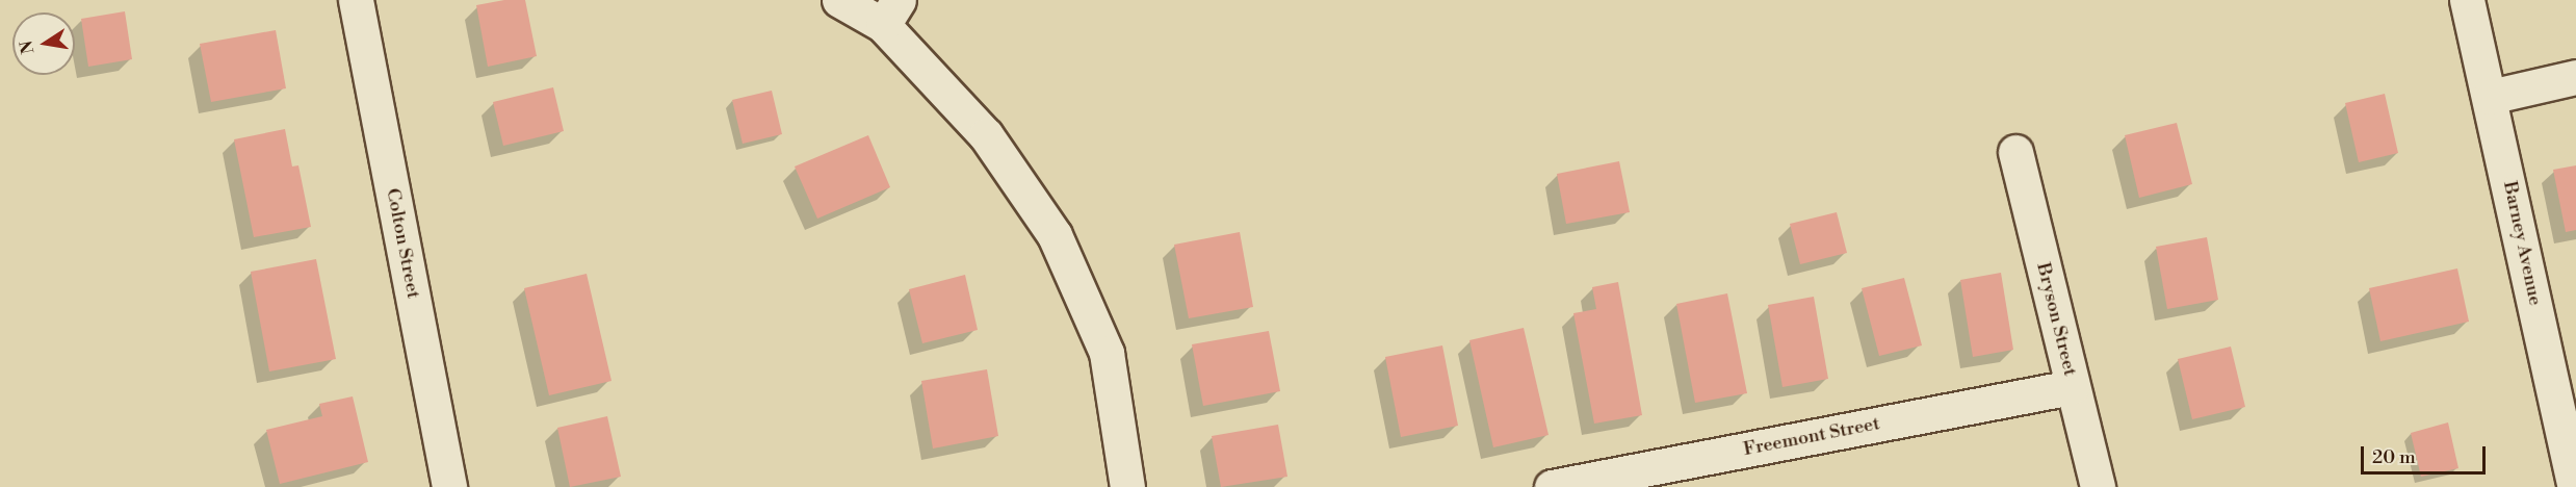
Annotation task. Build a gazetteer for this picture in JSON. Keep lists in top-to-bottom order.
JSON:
{
  "streets": {
    "street": [
      "Colton Street",
      "Barney Avenue",
      "Bryson Street",
      "Freemont Street"
    ]
  },
  "crossings": [
    ["Bryson Street", "Freemont Street"]
  ],
  "scale_bar": "20 m",
  "north": "left"
}
